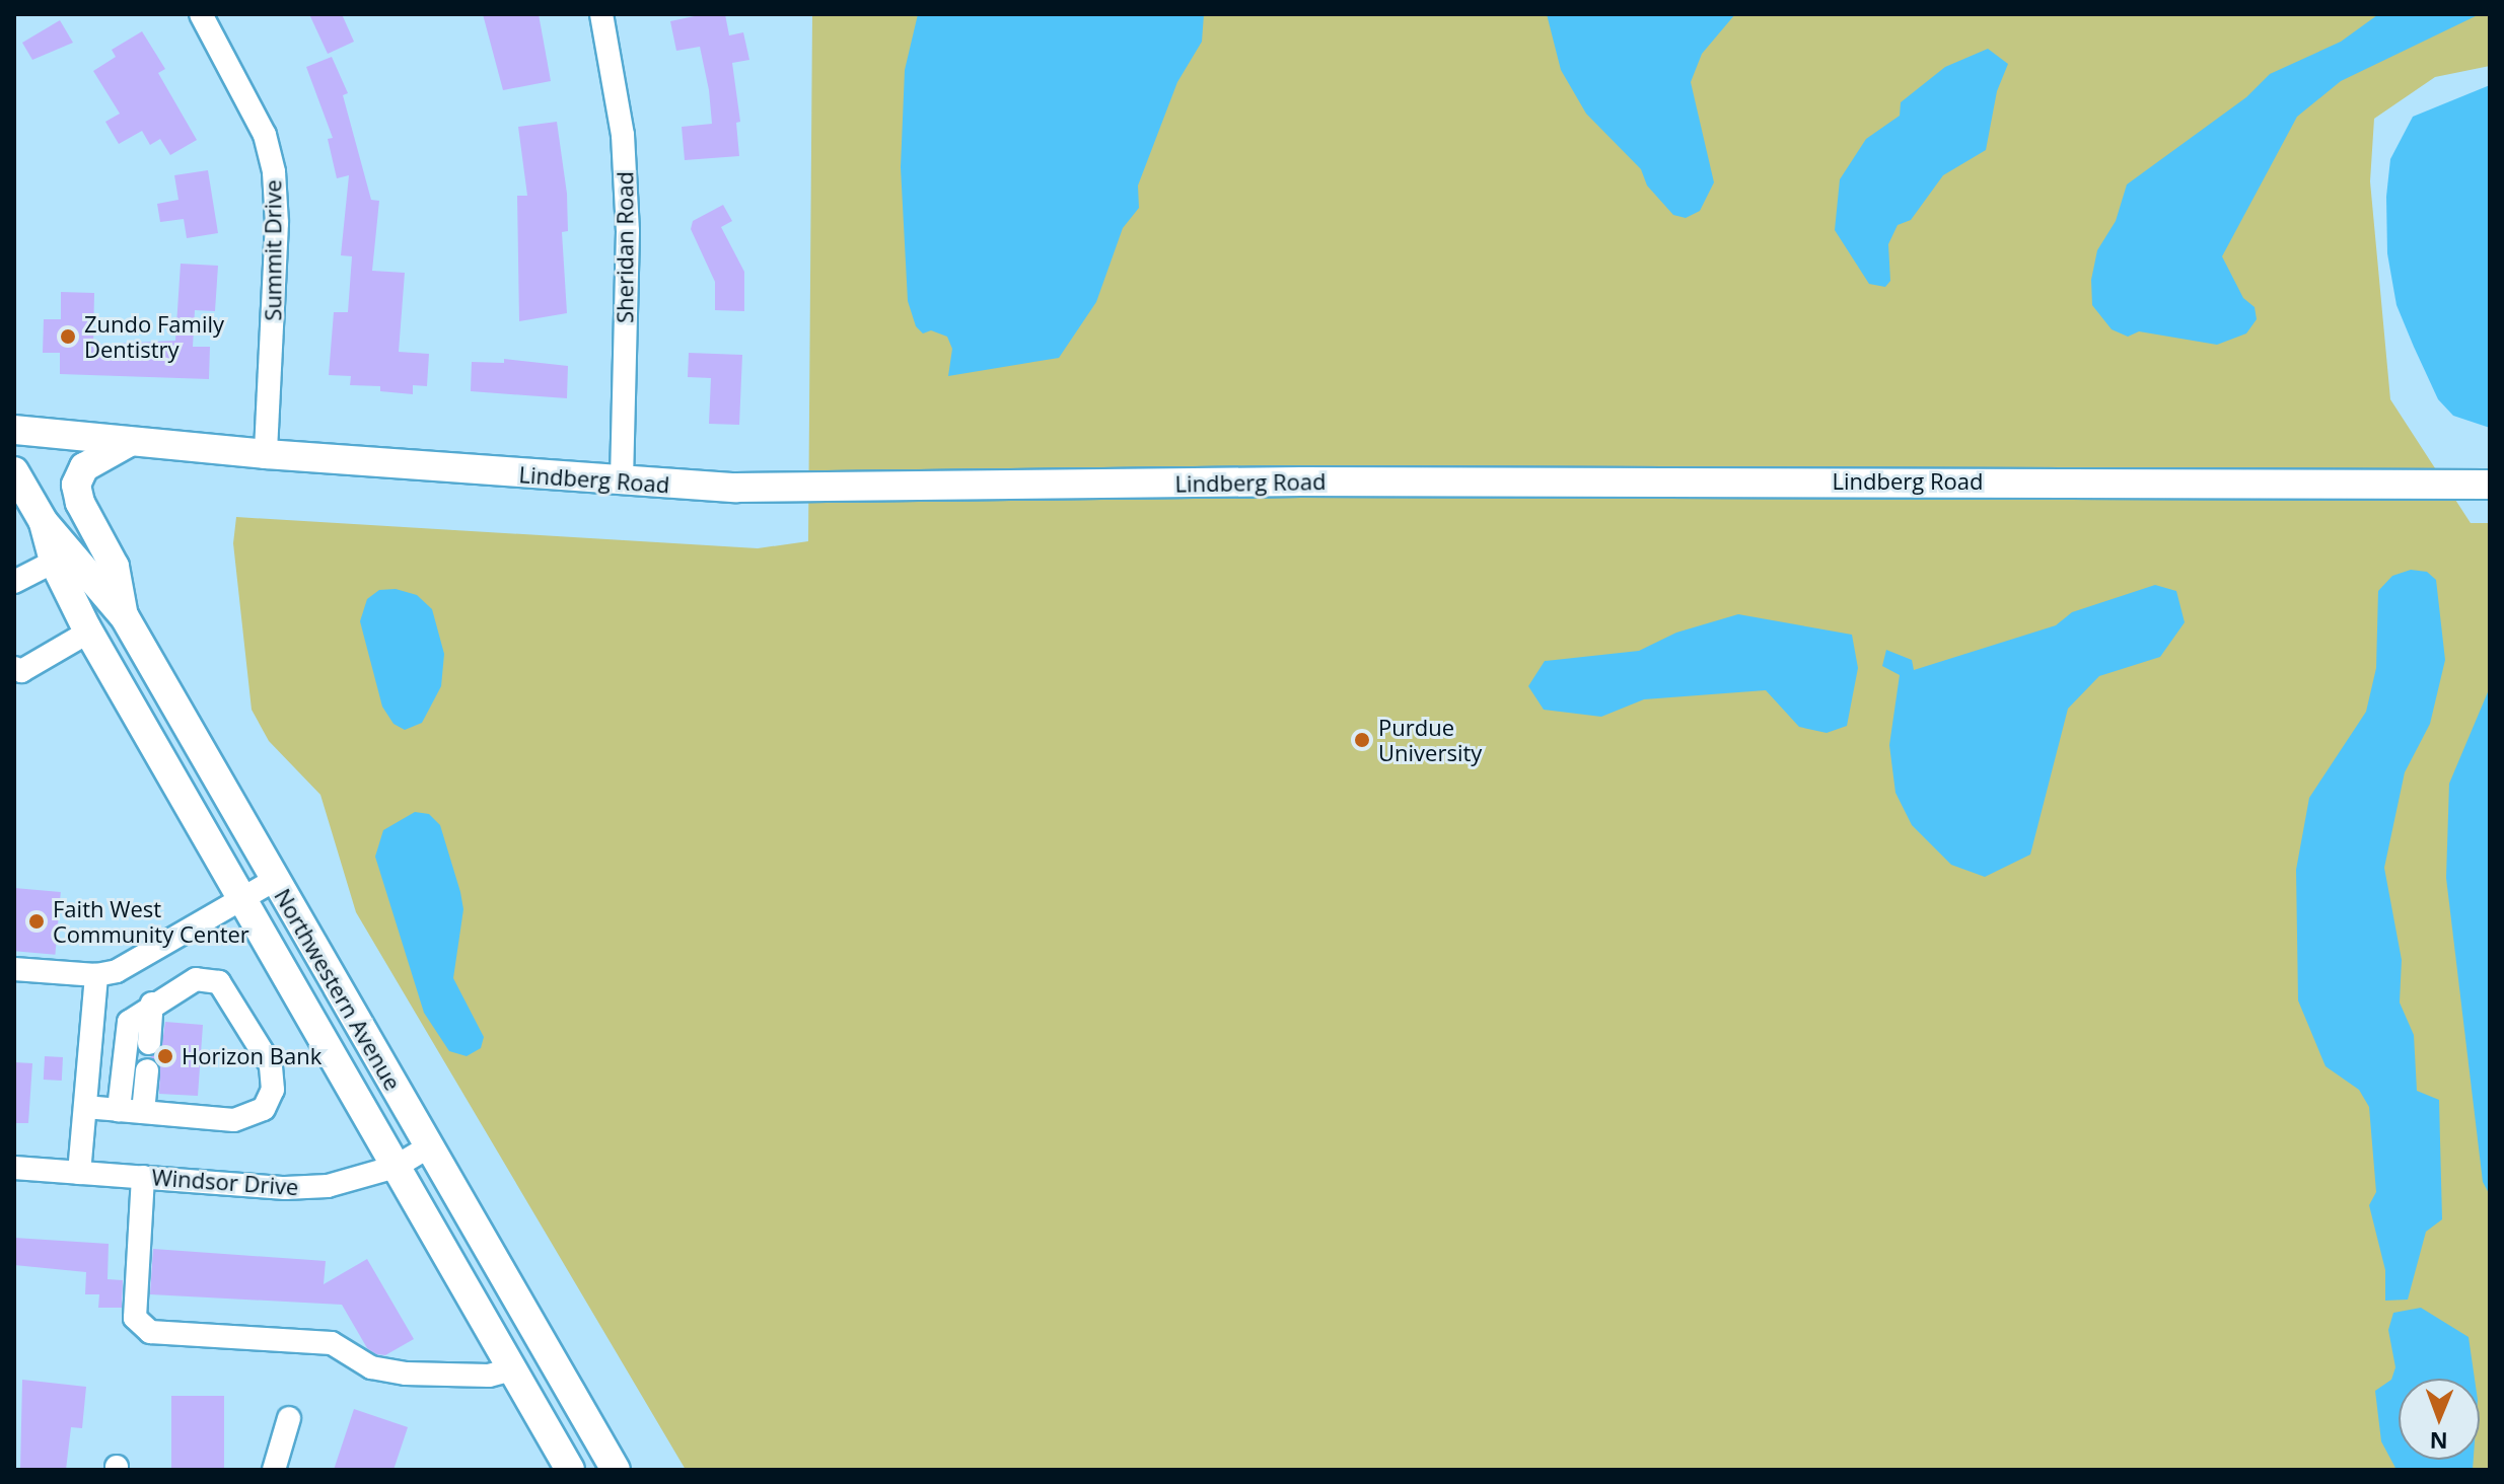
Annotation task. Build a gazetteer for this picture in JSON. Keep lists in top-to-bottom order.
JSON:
{
  "streets": {
    "main road": ["Lindberg Road", "Northwestern Avenue"],
    "street": ["Sheridan Road", "Summit Drive", "Windsor Drive"]
  },
  "crossings": [
    ["Sheridan Road", "Lindberg Road"],
    ["Summit Drive", "Lindberg Road"],
    ["Northwestern Avenue", "Windsor Drive"]
  ],
  "places": [
    "Zundo Family Dentistry",
    "Purdue University",
    "Faith West Community Center",
    "Horizon Bank"
  ],
  "north": "bottom"
}
